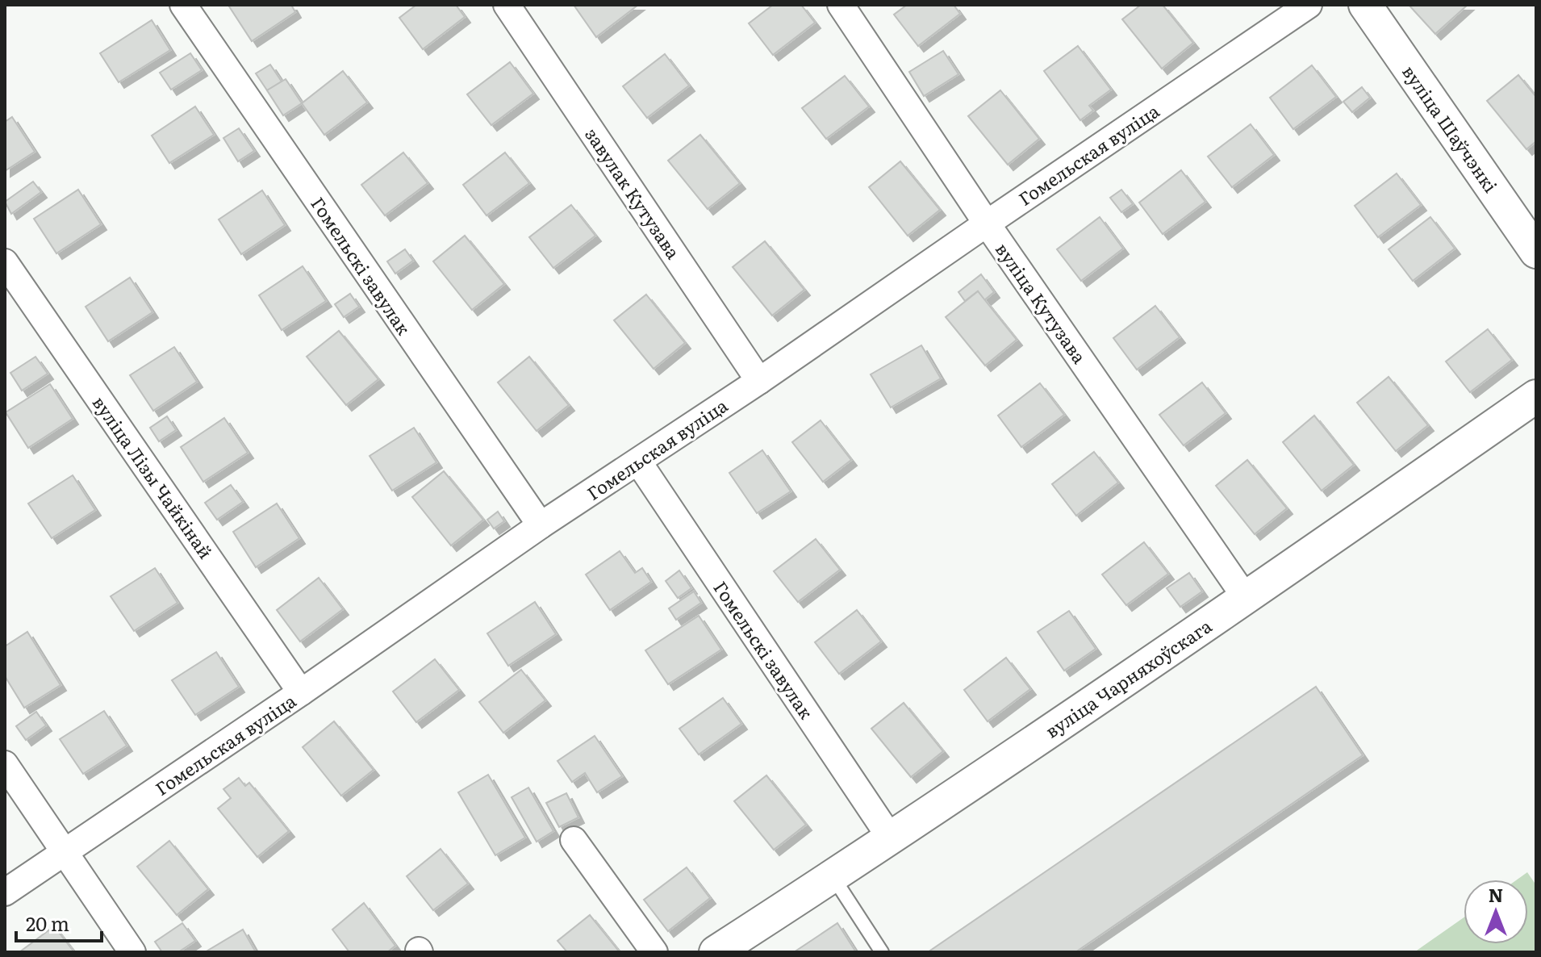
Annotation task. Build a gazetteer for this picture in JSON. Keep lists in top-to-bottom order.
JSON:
{
  "streets": {
    "street": [
      "вуліца Шаўчэнкі",
      "Гомельская вуліца",
      "завулак Кутузава",
      "Гомельскі завулак",
      "вуліца Кутузава",
      "вуліца Лізы Чайкінай",
      "вуліца Чарняхоўскага"
    ]
  },
  "crossings": [
    ["Гомельская вуліца", "завулак Кутузава"],
    ["Гомельская вуліца", "Гомельскі завулак"],
    ["Гомельская вуліца", "вуліца Кутузава"],
    ["Гомельская вуліца", "вуліца Лізы Чайкінай"],
    ["Гомельскі завулак", "вуліца Чарняхоўскага"],
    ["вуліца Кутузава", "вуліца Чарняхоўскага"]
  ],
  "scale_bar": "20 m",
  "north": "top"
}
